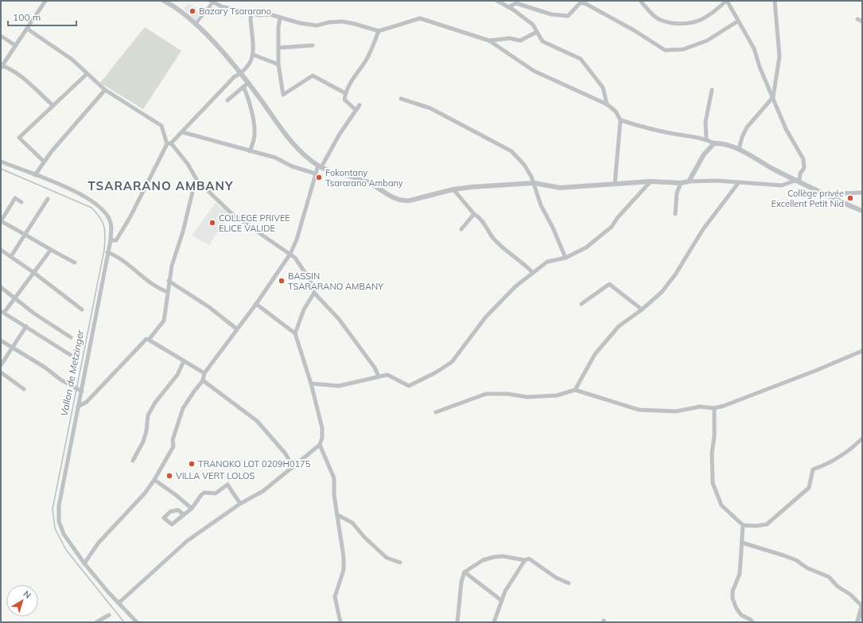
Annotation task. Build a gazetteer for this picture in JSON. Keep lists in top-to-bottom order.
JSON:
{
  "districts": ["TSARARANO AMBANY"],
  "water": ["Vallon de Metzinger"],
  "places": [
    "Bazary Tsararano",
    "Fokontany Tsararano Ambany",
    "Collège privée Excellent Petit Nid",
    "COLLEGE PRIVEE ELICE VALIDE",
    "BASSIN TSARARANO AMBANY",
    "TRANOKO LOT 0209H0175",
    "VILLA VERT LOLOS"
  ],
  "scale_bar": "100 m",
  "north": "top right"
}
